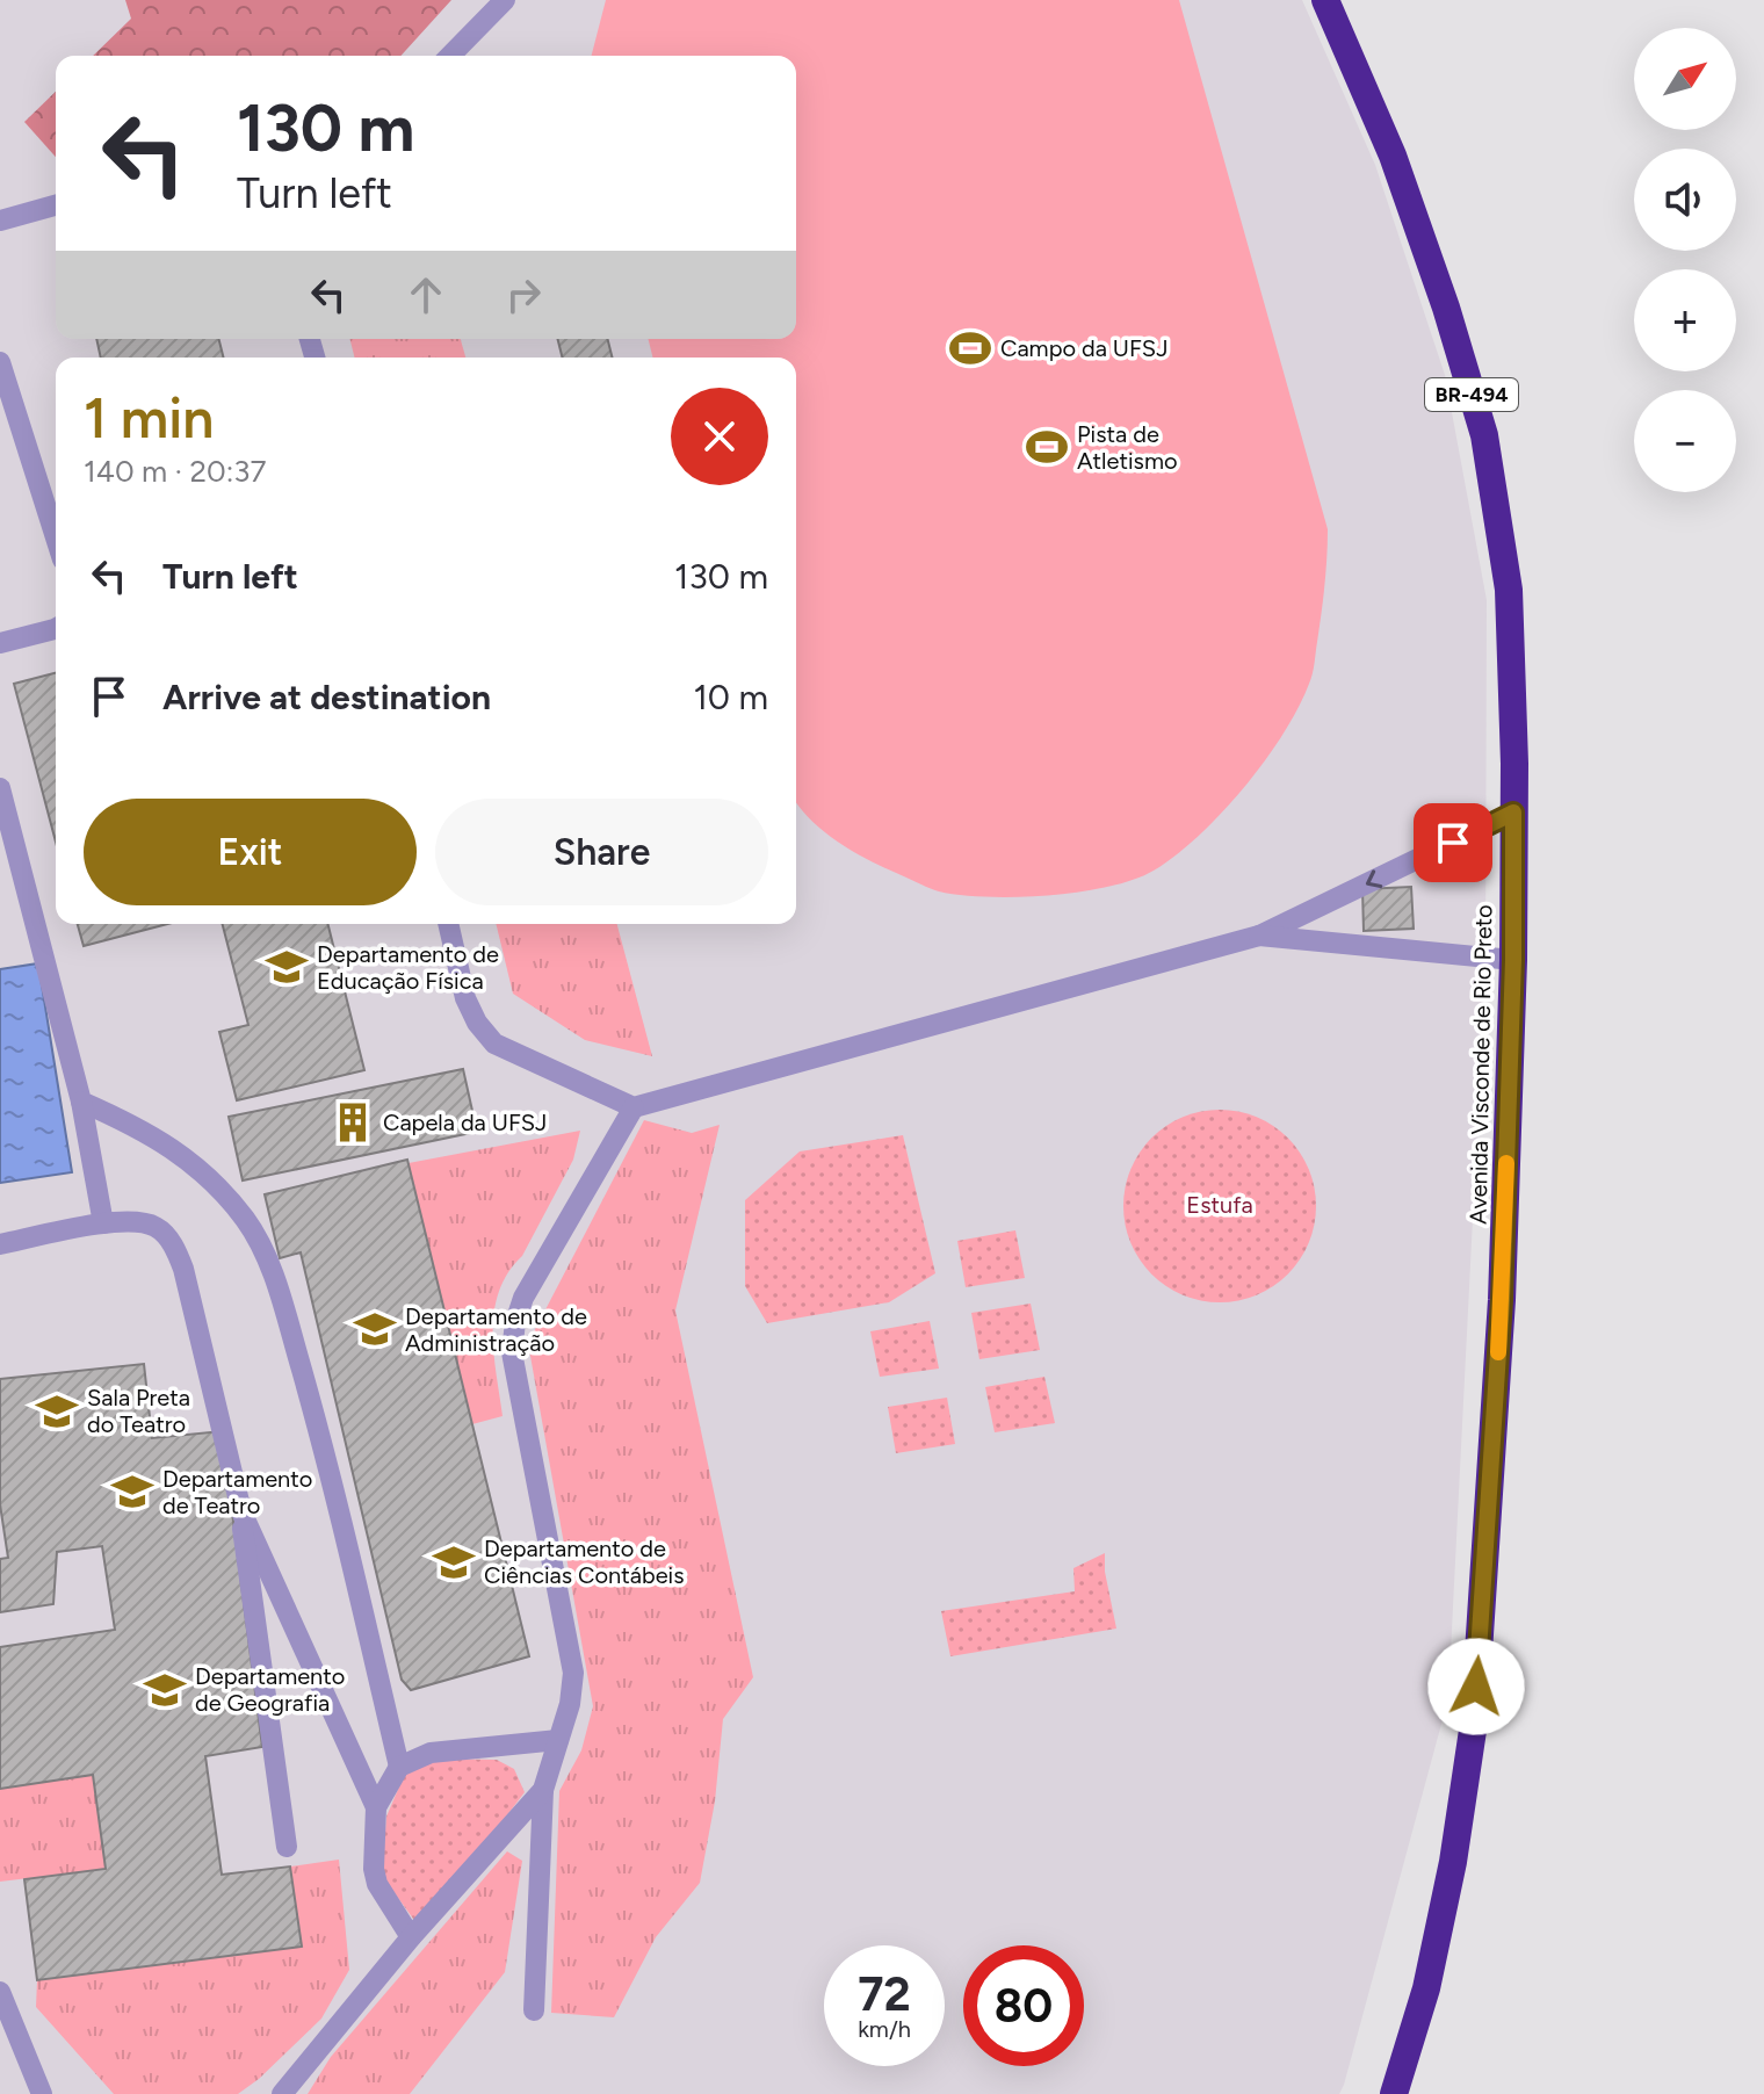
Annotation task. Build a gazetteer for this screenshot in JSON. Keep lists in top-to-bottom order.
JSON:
{
  "streets": {
    "highway": ["BR-494", "Avenida Visconde de Rio Preto"]
  },
  "parks": ["Estufa"],
  "places": {
    "sports": ["Campo da UFSJ", "Pista de Atletismo"],
    "school or university": [
      "Departamento de Educação Física",
      "Departamento de Administração",
      "Sala Preta do Teatro",
      "Departamento de Teatro",
      "Departamento de Ciências Contábeis",
      "Departamento de Geografia"
    ],
    "building": ["Capela da UFSJ"]
  },
  "north": "top right",
  "page": {
    "map_buttons": ["+", "−"],
    "turn": ["130 m", "Turn left"],
    "heading": ["1 min", "140 m · 20:37"],
    "list": [
      {
        "name": "Turn left",
        "value": "130 m"
      },
      {
        "name": "Arrive at destination",
        "value": "10 m"
      }
    ],
    "buttons": ["Exit", "Share"],
    "speed": "72 km/h",
    "limit": "80"
  }
}
